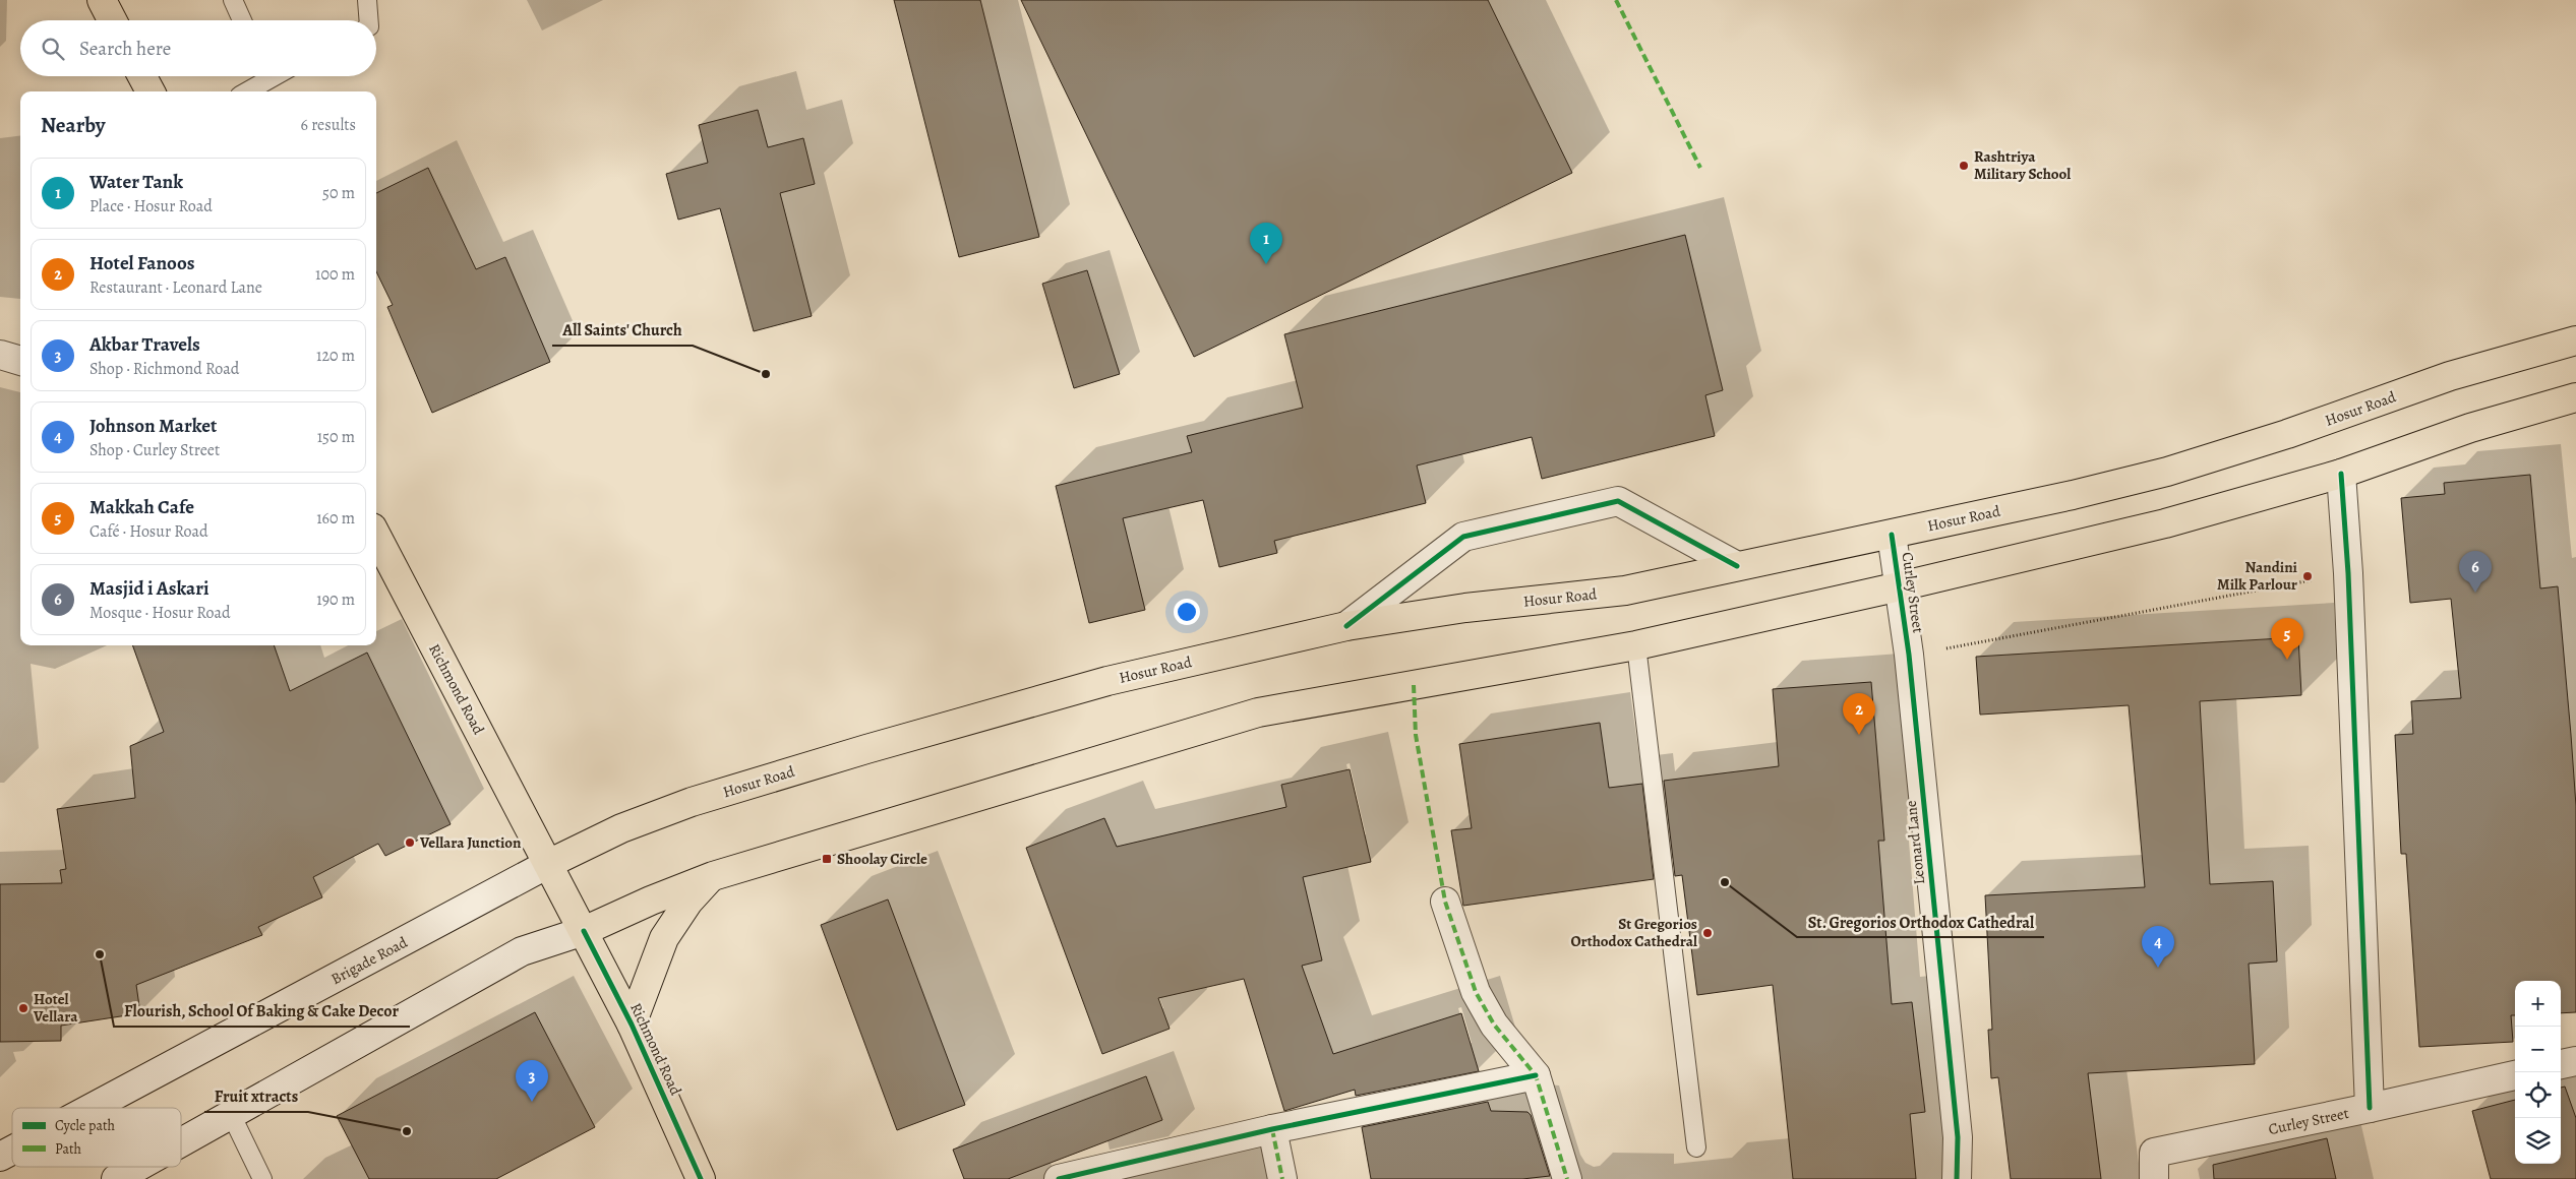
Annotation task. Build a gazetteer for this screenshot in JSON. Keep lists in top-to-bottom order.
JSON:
{
  "streets": {
    "main road": ["Hosur Road", "Richmond Road"],
    "street": ["Curley Street", "Leonard Lane", "Brigade Road"]
  },
  "crossings": [
    ["Hosur Road", "Curley Street"],
    ["Hosur Road", "Richmond Road"],
    ["Hosur Road", "Brigade Road"],
    ["Curley Street", "Leonard Lane"],
    ["Richmond Road", "Brigade Road"]
  ],
  "places": {
    "other": [
      "Rashtriya Military School",
      "All Saints' Church",
      "Nandini Milk Parlour",
      "Vellara Junction",
      "St. Gregorios Orthodox Cathedral",
      "St Gregorios Orthodox Cathedral",
      "Flourish, School Of Baking & Cake Decor",
      "Hotel Vellara",
      "Fruit xtracts"
    ],
    "transit": ["Shoolay Circle"]
  },
  "legend": ["Cycle path", "Path"],
  "page": {
    "search": "Search here",
    "heading": ["Nearby", "6 results"],
    "list": [
      {
        "mark": "1",
        "name": "Water Tank",
        "note": "Place · Hosur Road",
        "value": "50 m"
      },
      {
        "mark": "2",
        "name": "Hotel Fanoos",
        "note": "Restaurant · Leonard Lane",
        "value": "100 m"
      },
      {
        "mark": "3",
        "name": "Akbar Travels",
        "note": "Shop · Richmond Road",
        "value": "120 m"
      },
      {
        "mark": "4",
        "name": "Johnson Market",
        "note": "Shop · Curley Street",
        "value": "150 m"
      },
      {
        "mark": "5",
        "name": "Makkah Cafe",
        "note": "Café · Hosur Road",
        "value": "160 m"
      },
      {
        "mark": "6",
        "name": "Masjid i Askari",
        "note": "Mosque · Hosur Road",
        "value": "190 m"
      }
    ],
    "pins": [
      "1",
      "6",
      "5",
      "2",
      "4",
      "3"
    ],
    "map_buttons": ["+", "−"]
  }
}
